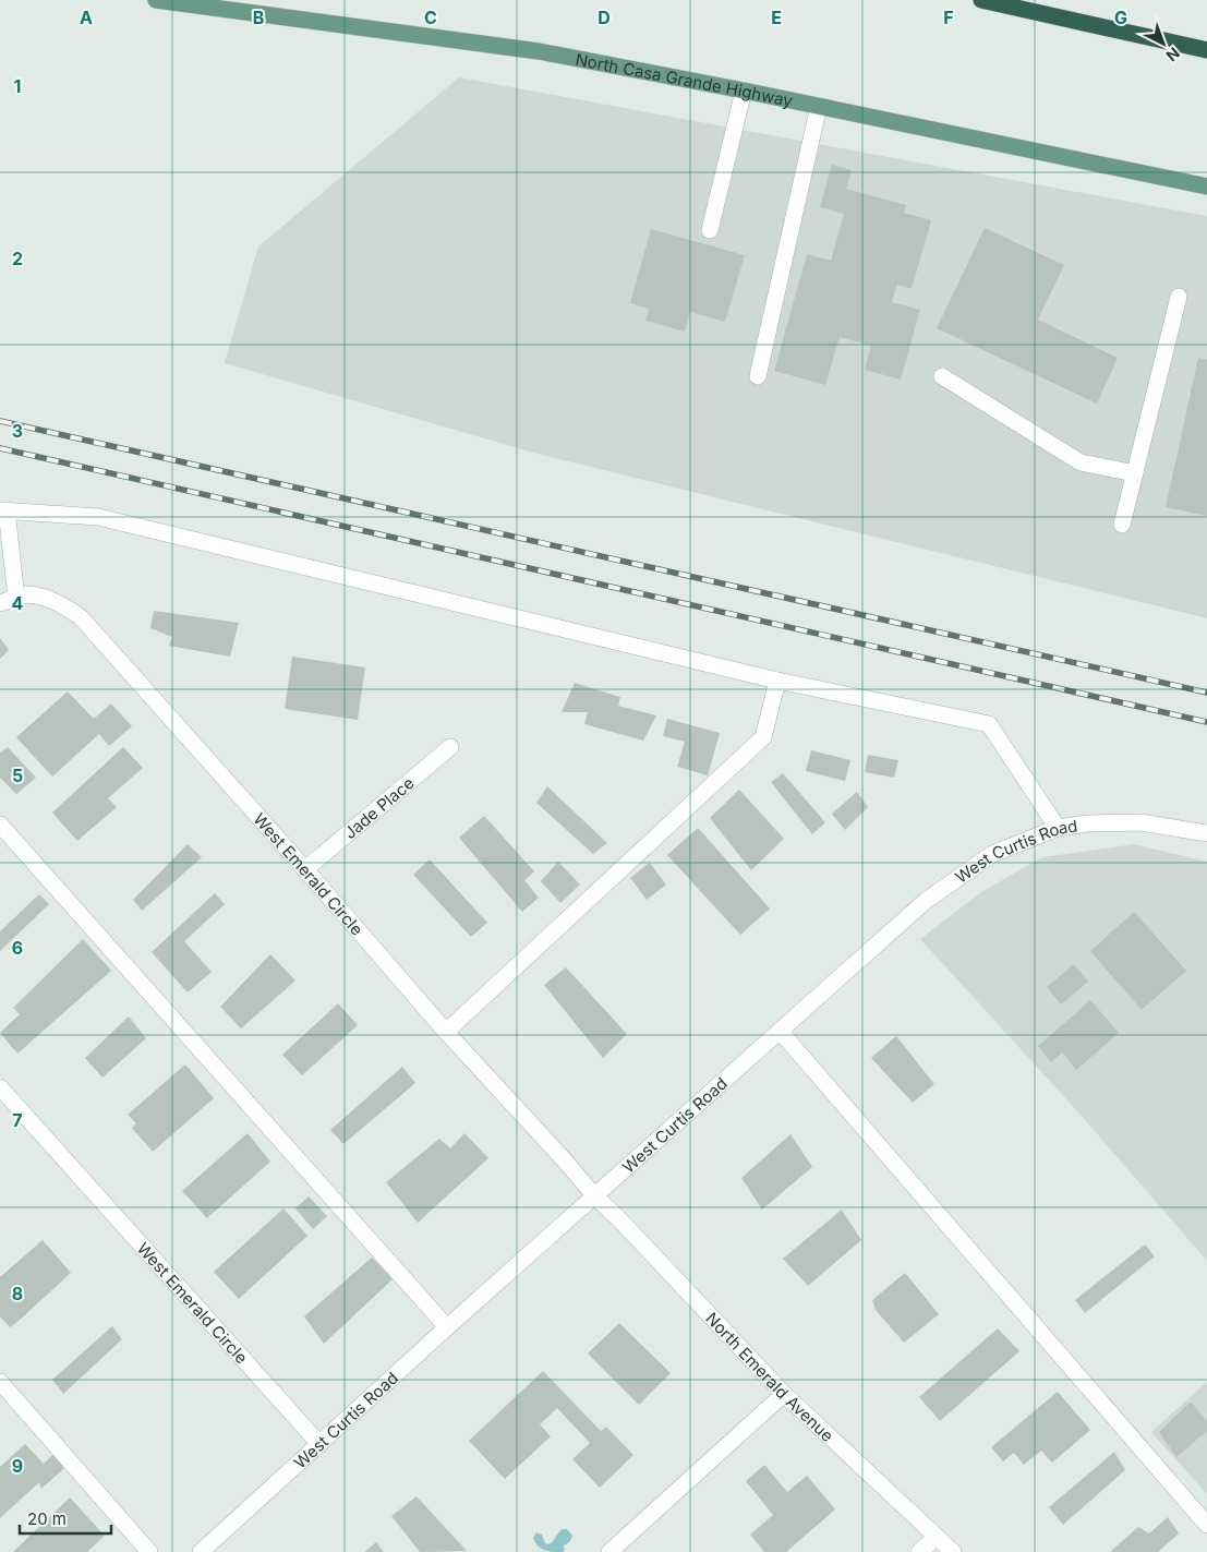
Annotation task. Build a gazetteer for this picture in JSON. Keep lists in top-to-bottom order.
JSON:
{
  "streets": {
    "main road": ["North Casa Grande Highway"],
    "street": [
      "Jade Place",
      "West Curtis Road",
      "West Emerald Circle",
      "North Emerald Avenue"
    ]
  },
  "crossings": [
    ["Jade Place", "West Emerald Circle"],
    ["West Curtis Road", "West Emerald Circle"],
    ["West Curtis Road", "North Emerald Avenue"],
    ["West Emerald Circle", "North Emerald Avenue"]
  ],
  "scale_bar": "20 m",
  "north": "bottom right",
  "grid": {
    "columns": [
      "A",
      "B",
      "C",
      "D",
      "E",
      "F",
      "G"
    ],
    "rows": [
      "1",
      "2",
      "3",
      "4",
      "5",
      "6",
      "7",
      "8",
      "9"
    ]
  }
}
